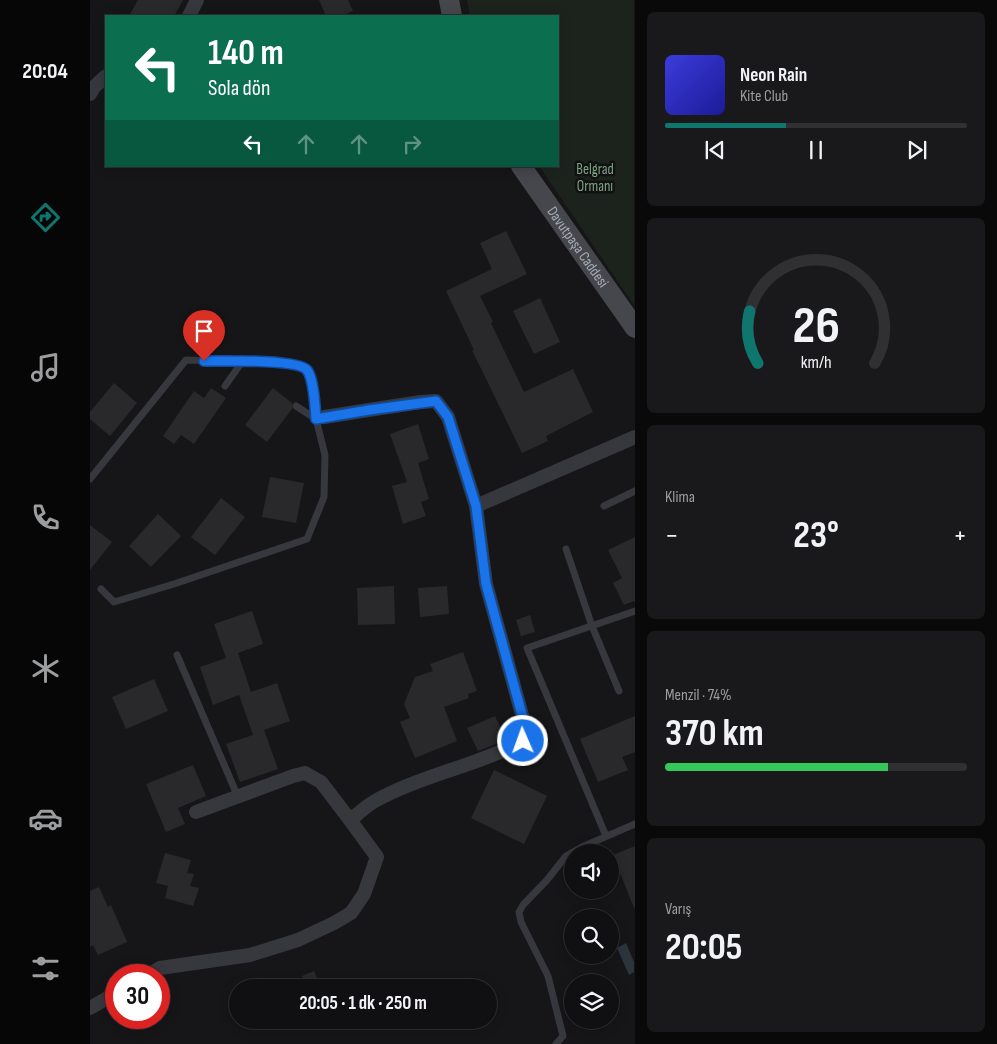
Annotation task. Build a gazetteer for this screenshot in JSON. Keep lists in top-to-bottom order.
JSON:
{
  "streets": {
    "street": ["Davutpaşa Caddesi"]
  },
  "parks": ["Belgrad Ormanı"],
  "page": {
    "tabs": "20:04",
    "turn": ["140 m", "Sola dön"],
    "song": ["Neon Rain", "Kite Club"],
    "tile": [
      "Klima",
      ["Menzil · 74%", "370 km"],
      ["Varış", "20:05"]
    ],
    "heat": ["−", "23°", "+"],
    "limit": "30",
    "trip": "20:05 · 1 dk · 250 m",
    "gauge": ["26", "km/h"]
  }
}
